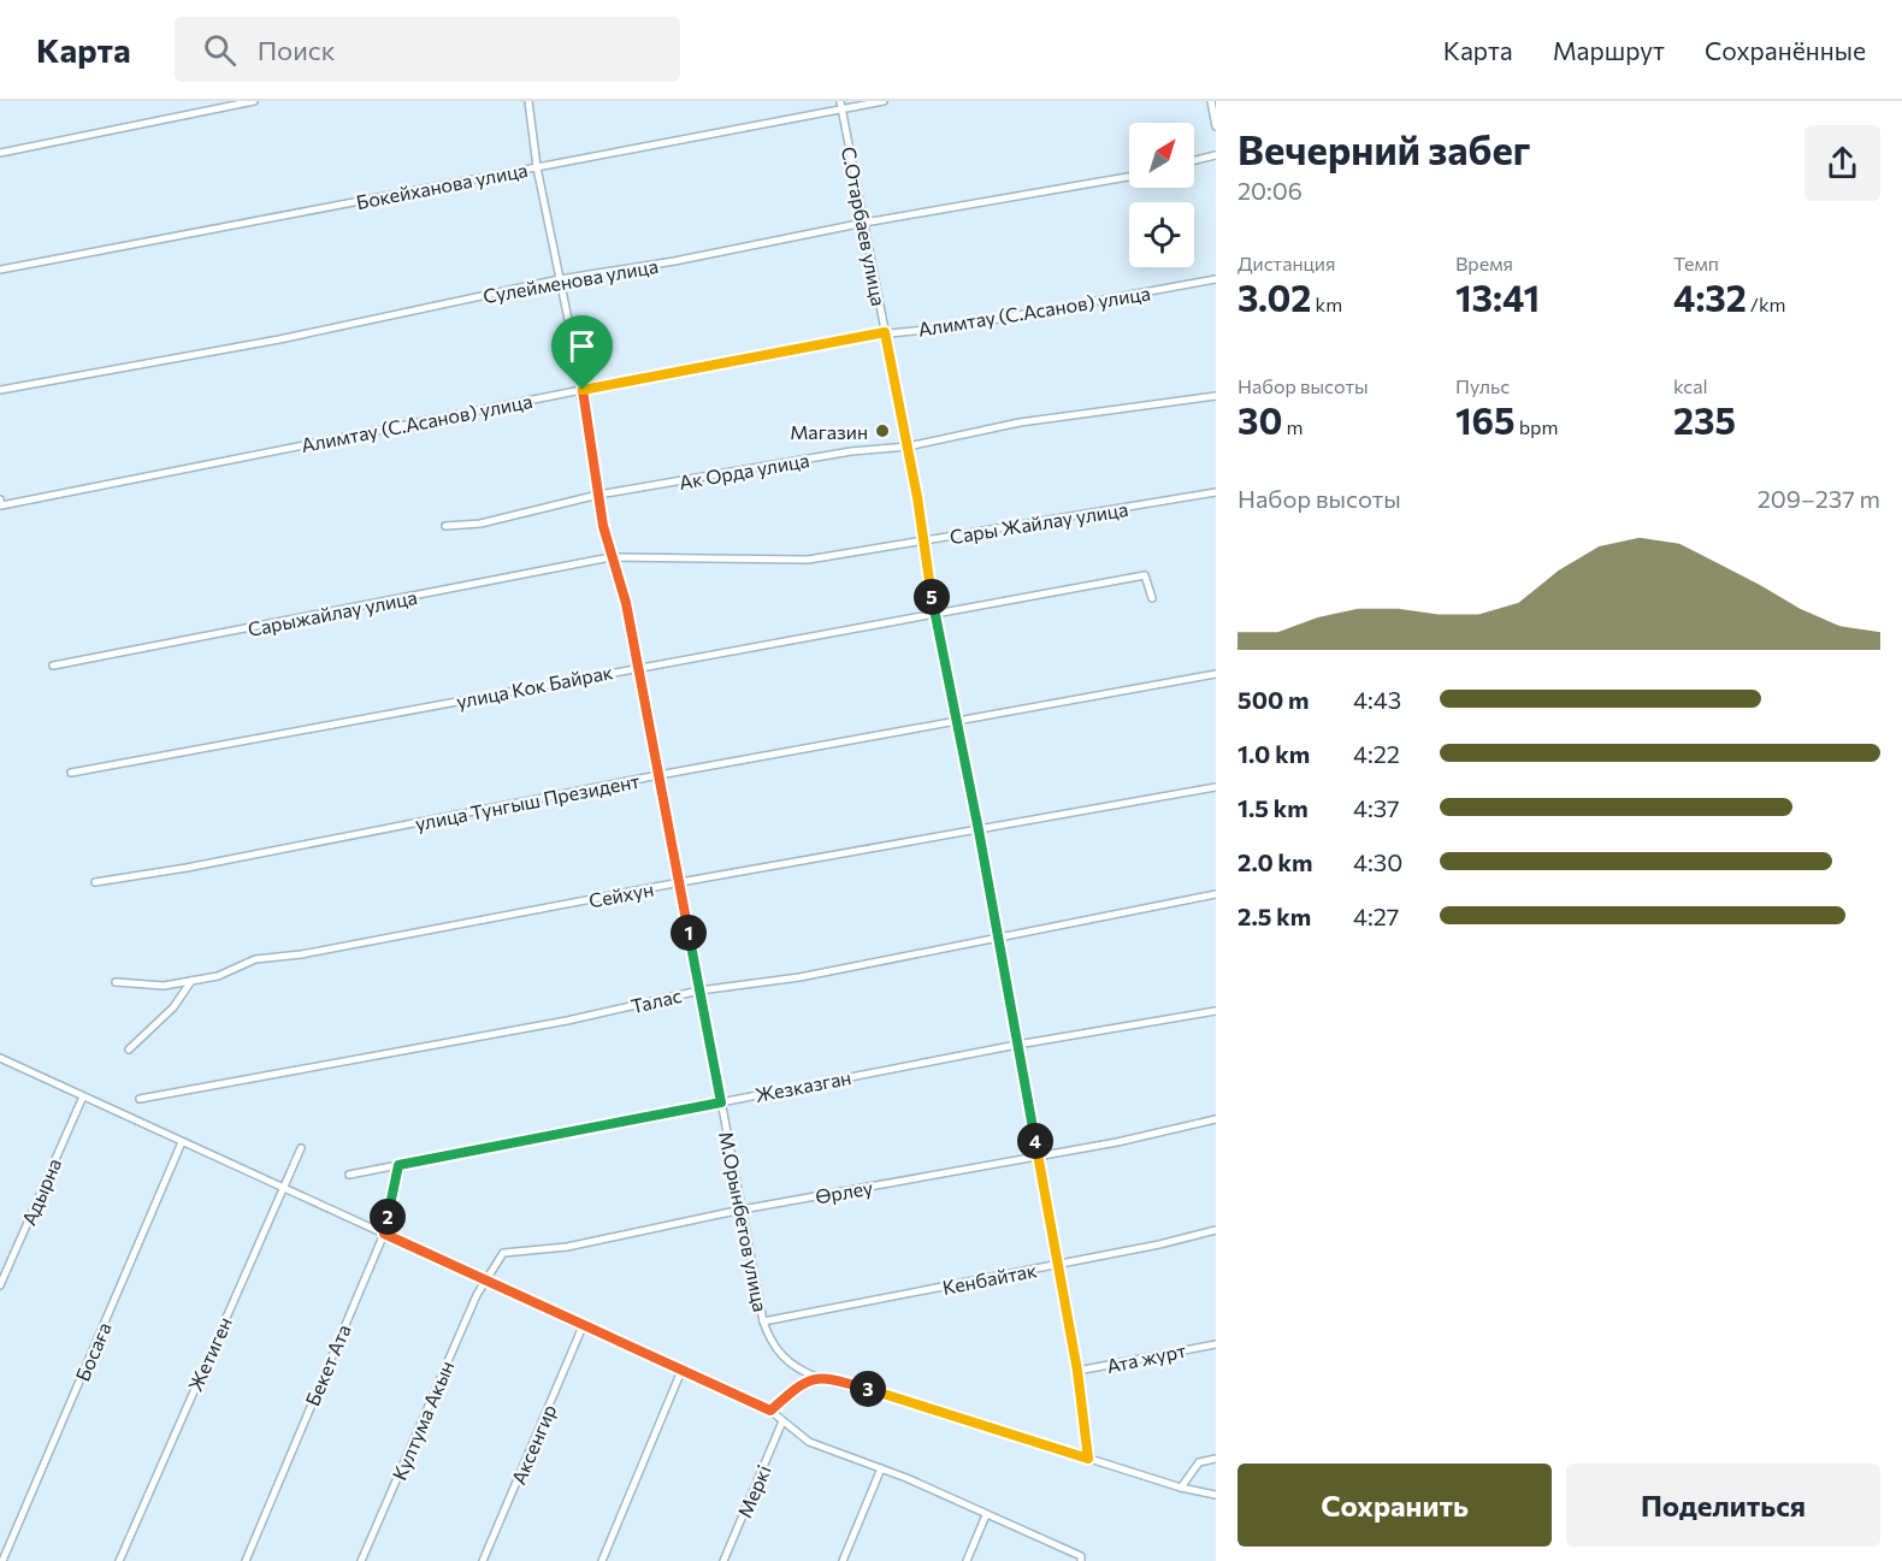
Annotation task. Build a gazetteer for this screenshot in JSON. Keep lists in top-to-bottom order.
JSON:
{
  "streets": {
    "street": [
      "Бокейханова улица",
      "С.Отарбаев улица",
      "Сулейменова улица",
      "Алимтау (С.Асанов) улица",
      "Ак Орда улица",
      "Сары Жайлау улица",
      "Сарыжайлау улица",
      "улица Кок Байрак",
      "улица Тунгыш Президент",
      "Сейхун",
      "Талас",
      "Жезказган",
      "Адырна",
      "Өрлеу",
      "М.Орынбетов улица",
      "Кенбайтак",
      "Босаға",
      "Жетиген",
      "Ата журт",
      "Бекет Ата",
      "Култума Акын",
      "Аксенгир",
      "Меркі"
    ]
  },
  "crossings": [
    ["Бокейханова улица", "С.Отарбаев улица"],
    ["Бокейханова улица", "М.Орынбетов улица"],
    ["С.Отарбаев улица", "Сулейменова улица"],
    ["С.Отарбаев улица", "Алимтау (С.Асанов) улица"],
    ["С.Отарбаев улица", "Ак Орда улица"],
    ["С.Отарбаев улица", "Сары Жайлау улица"],
    ["С.Отарбаев улица", "улица Кок Байрак"],
    ["С.Отарбаев улица", "улица Тунгыш Президент"],
    ["С.Отарбаев улица", "Сейхун"],
    ["С.Отарбаев улица", "Талас"],
    ["С.Отарбаев улица", "Жезказган"],
    ["С.Отарбаев улица", "Өрлеу"],
    ["С.Отарбаев улица", "М.Орынбетов улица"],
    ["С.Отарбаев улица", "Кенбайтак"],
    ["С.Отарбаев улица", "Ата журт"],
    ["Сулейменова улица", "М.Орынбетов улица"],
    ["Алимтау (С.Асанов) улица", "М.Орынбетов улица"],
    ["Ак Орда улица", "М.Орынбетов улица"],
    ["Сары Жайлау улица", "Сарыжайлау улица"],
    ["Сары Жайлау улица", "М.Орынбетов улица"],
    ["Сарыжайлау улица", "М.Орынбетов улица"],
    ["улица Кок Байрак", "М.Орынбетов улица"],
    ["улица Тунгыш Президент", "М.Орынбетов улица"],
    ["Сейхун", "М.Орынбетов улица"],
    ["Талас", "М.Орынбетов улица"],
    ["Жезказган", "М.Орынбетов улица"],
    ["Жезказган", "Бекет Ата"],
    ["Өрлеу", "М.Орынбетов улица"],
    ["Өрлеу", "Култума Акын"],
    ["М.Орынбетов улица", "Кенбайтак"]
  ],
  "places": ["Магазин"],
  "north": "top right",
  "page": {
    "header": "Карта",
    "search": "Поиск",
    "nav": ["Карта", "Маршрут", "Сохранённые"],
    "heading": ["Вечерний забег", "20:06"],
    "stats": [
      ["Дистанция", "3.02 km"],
      ["Время", "13:41"],
      ["Темп", "4:32 /km"],
      ["Набор высоты", "30 m"],
      ["Пульс", "165 bpm"],
      ["kcal", "235"]
    ],
    "chart": ["Набор высоты", "209–237 m"],
    "pins": [
      "5",
      "1",
      "4",
      "2",
      "3"
    ],
    "list": [
      {
        "name": "500 m",
        "note": "4:43"
      },
      {
        "name": "1.0 km",
        "note": "4:22"
      },
      {
        "name": "1.5 km",
        "note": "4:37"
      },
      {
        "name": "2.0 km",
        "note": "4:30"
      },
      {
        "name": "2.5 km",
        "note": "4:27"
      }
    ],
    "buttons": ["Сохранить", "Поделиться"]
  }
}
